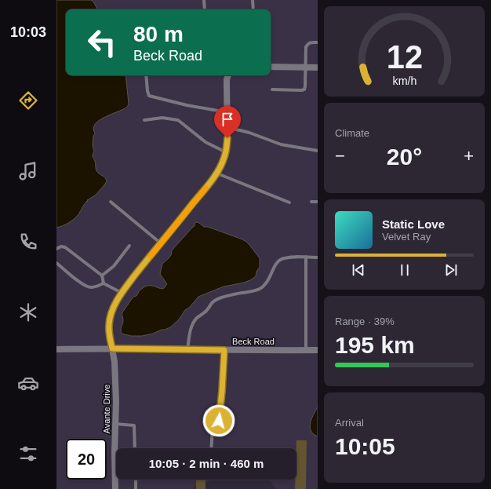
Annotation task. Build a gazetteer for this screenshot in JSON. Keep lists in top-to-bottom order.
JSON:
{
  "streets": {
    "street": ["Beck Road", "Avante Drive"]
  },
  "crossings": [
    ["Beck Road", "Avante Drive"]
  ],
  "page": {
    "tabs": "10:03",
    "turn": ["80 m", "Beck Road"],
    "tile": [
      "Climate",
      ["Range · 39%", "195 km"],
      ["Arrival", "10:05"]
    ],
    "heat": ["−", "20°", "+"],
    "song": ["Static Love", "Velvet Ray"],
    "limit": "20",
    "trip": "10:05 · 2 min · 460 m",
    "gauge": ["12", "km/h"]
  }
}
